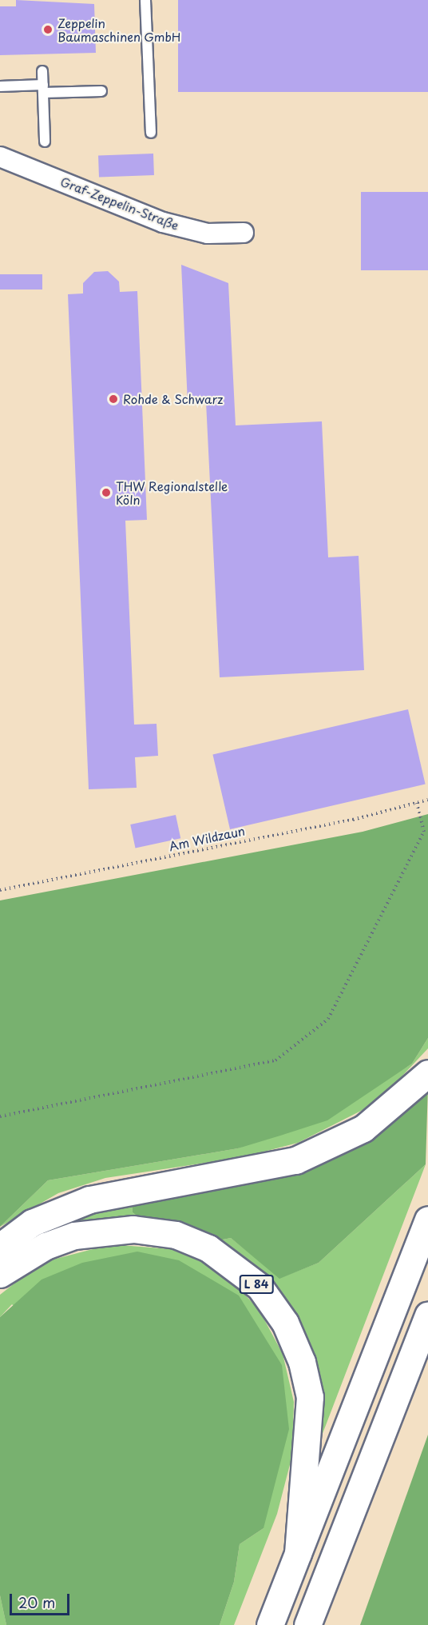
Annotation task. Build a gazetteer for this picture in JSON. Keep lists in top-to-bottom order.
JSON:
{
  "streets": {
    "highway": ["L 84"],
    "street": ["Graf-Zeppelin-Straße"],
    "path": ["Am Wildzaun"]
  },
  "places": ["Zeppelin Baumaschinen GmbH", "Rohde & Schwarz", "THW Regionalstelle Köln"],
  "scale_bar": "20 m"
}
